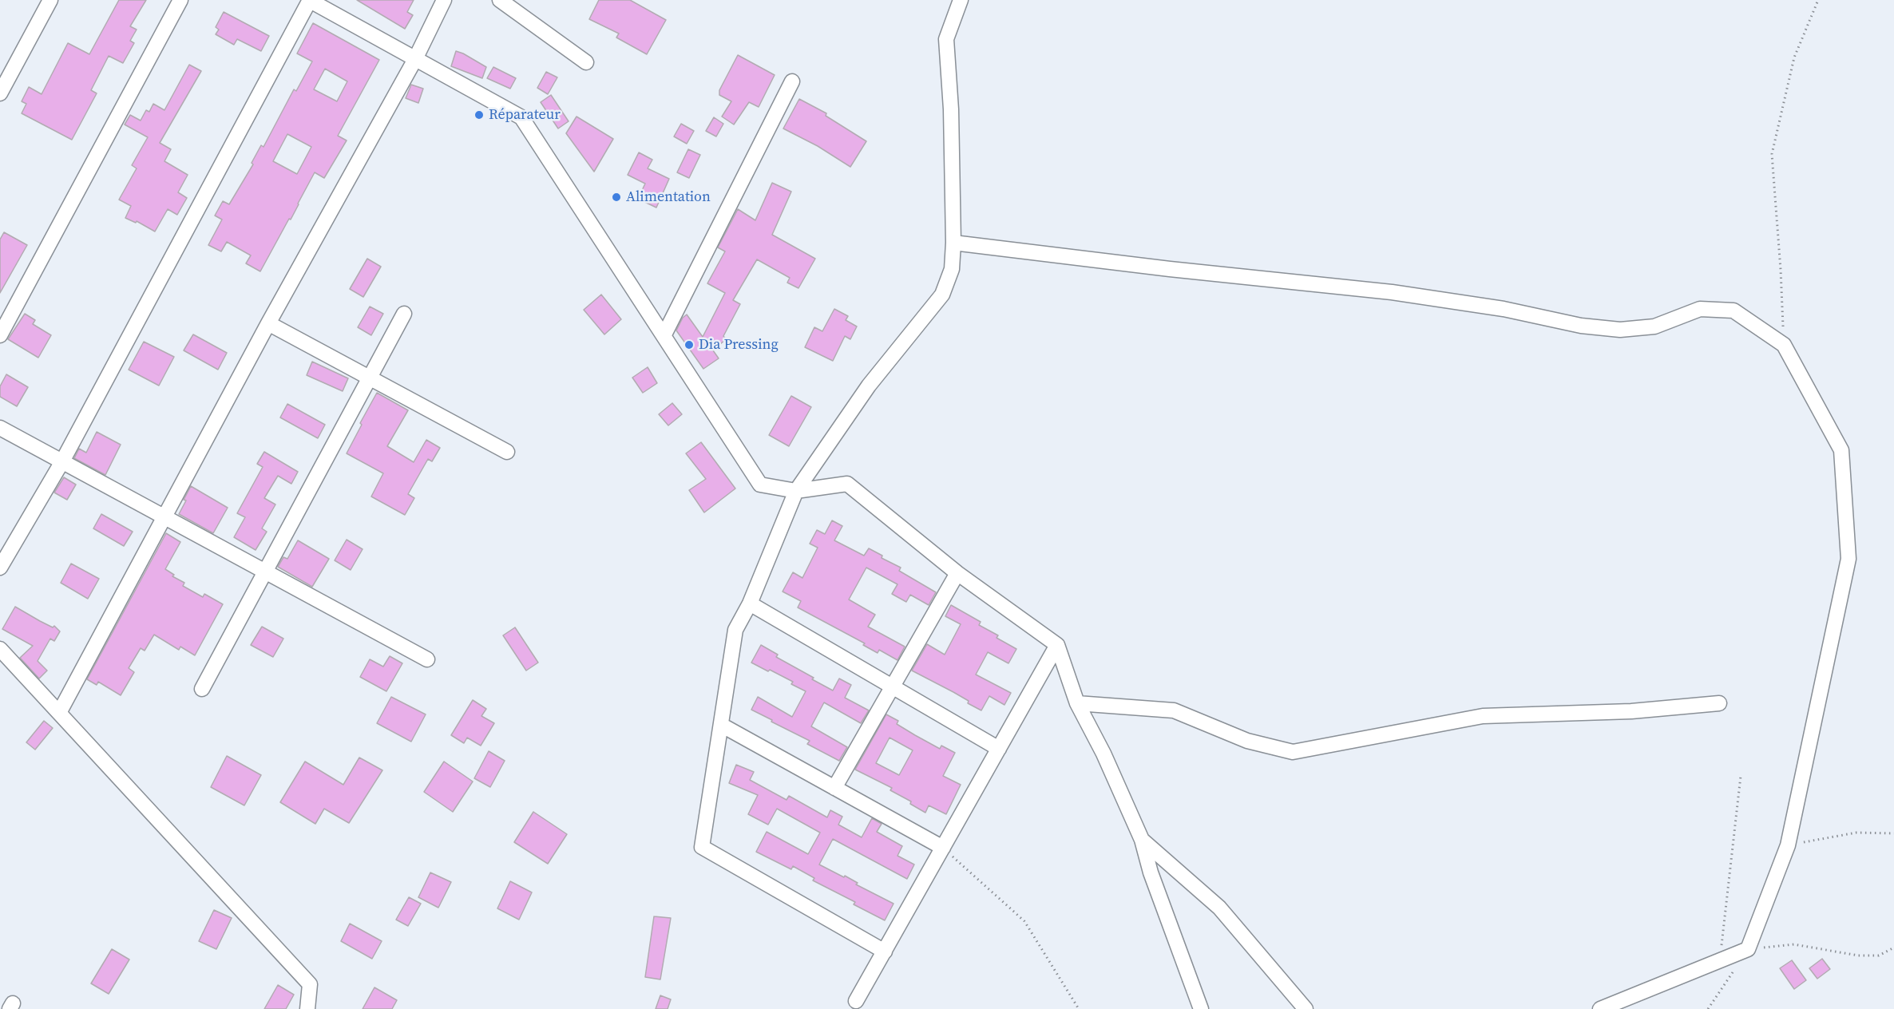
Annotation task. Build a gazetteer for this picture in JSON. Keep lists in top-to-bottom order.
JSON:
{
  "places": ["Réparateur", "Alimentation", "Dia Pressing"]
}
